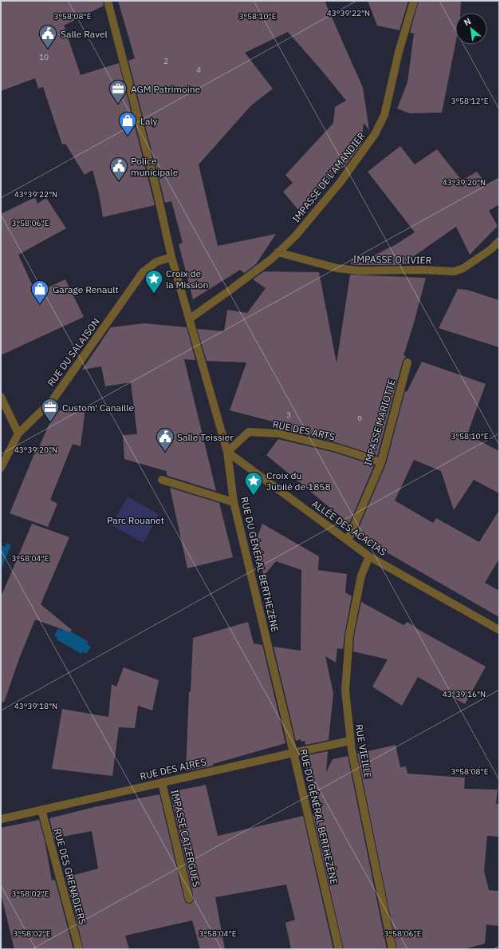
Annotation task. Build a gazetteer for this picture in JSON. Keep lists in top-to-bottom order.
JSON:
{
  "streets": {
    "street": [
      "IMPASSE DE L'AMANDIER",
      "IMPASSE OLIVIER",
      "RUE DU SALAISON",
      "IMPASSE MARIOTTE",
      "RUE DES ARTS",
      "ALLÉE DES ACACIAS",
      "RUE DU GÉNÉRAL BERTHEZÈNE",
      "RUE VIEILLE",
      "RUE DES AIRES",
      "IMPASSE CAIZERGUES",
      "RUE DES GRENADIERS"
    ]
  },
  "crossings": [
    ["IMPASSE DE L'AMANDIER", "IMPASSE OLIVIER"],
    ["IMPASSE DE L'AMANDIER", "RUE DU GÉNÉRAL BERTHEZÈNE"],
    ["RUE DU SALAISON", "RUE DU GÉNÉRAL BERTHEZÈNE"],
    ["IMPASSE MARIOTTE", "RUE DES ARTS"],
    ["IMPASSE MARIOTTE", "ALLÉE DES ACACIAS"],
    ["RUE DES ARTS", "ALLÉE DES ACACIAS"],
    ["RUE DES ARTS", "RUE DU GÉNÉRAL BERTHEZÈNE"],
    ["ALLÉE DES ACACIAS", "RUE DU GÉNÉRAL BERTHEZÈNE"],
    ["ALLÉE DES ACACIAS", "RUE VIEILLE"],
    ["RUE DU GÉNÉRAL BERTHEZÈNE", "RUE DES AIRES"],
    ["RUE VIEILLE", "RUE DES AIRES"],
    ["RUE DES AIRES", "IMPASSE CAIZERGUES"],
    ["RUE DES AIRES", "RUE DES GRENADIERS"]
  ],
  "parks": ["Parc Rouanet"],
  "places": {
    "public building": ["Salle Ravel", "Police municipale", "Salle Teissier"],
    "office": ["AGM Patrimoine", "Custom' Canaille"],
    "shop": ["Laly", "Garage Renault"],
    "place": ["Croix de la Mission", "Croix du Jubilé de 1858"]
  },
  "house_numbers": [
    "10",
    "2",
    "4",
    "3",
    "9"
  ],
  "north": "top left",
  "coordinates": [
    "43°39'22\"N",
    "3°58'08\"E",
    "3°58'10\"E",
    "3°58'12\"E",
    "43°39'20\"N",
    "3°58'06\"E",
    "3°58'04\"E",
    "43°39'16\"N",
    "43°39'18\"N",
    "3°58'02\"E"
  ]
}
